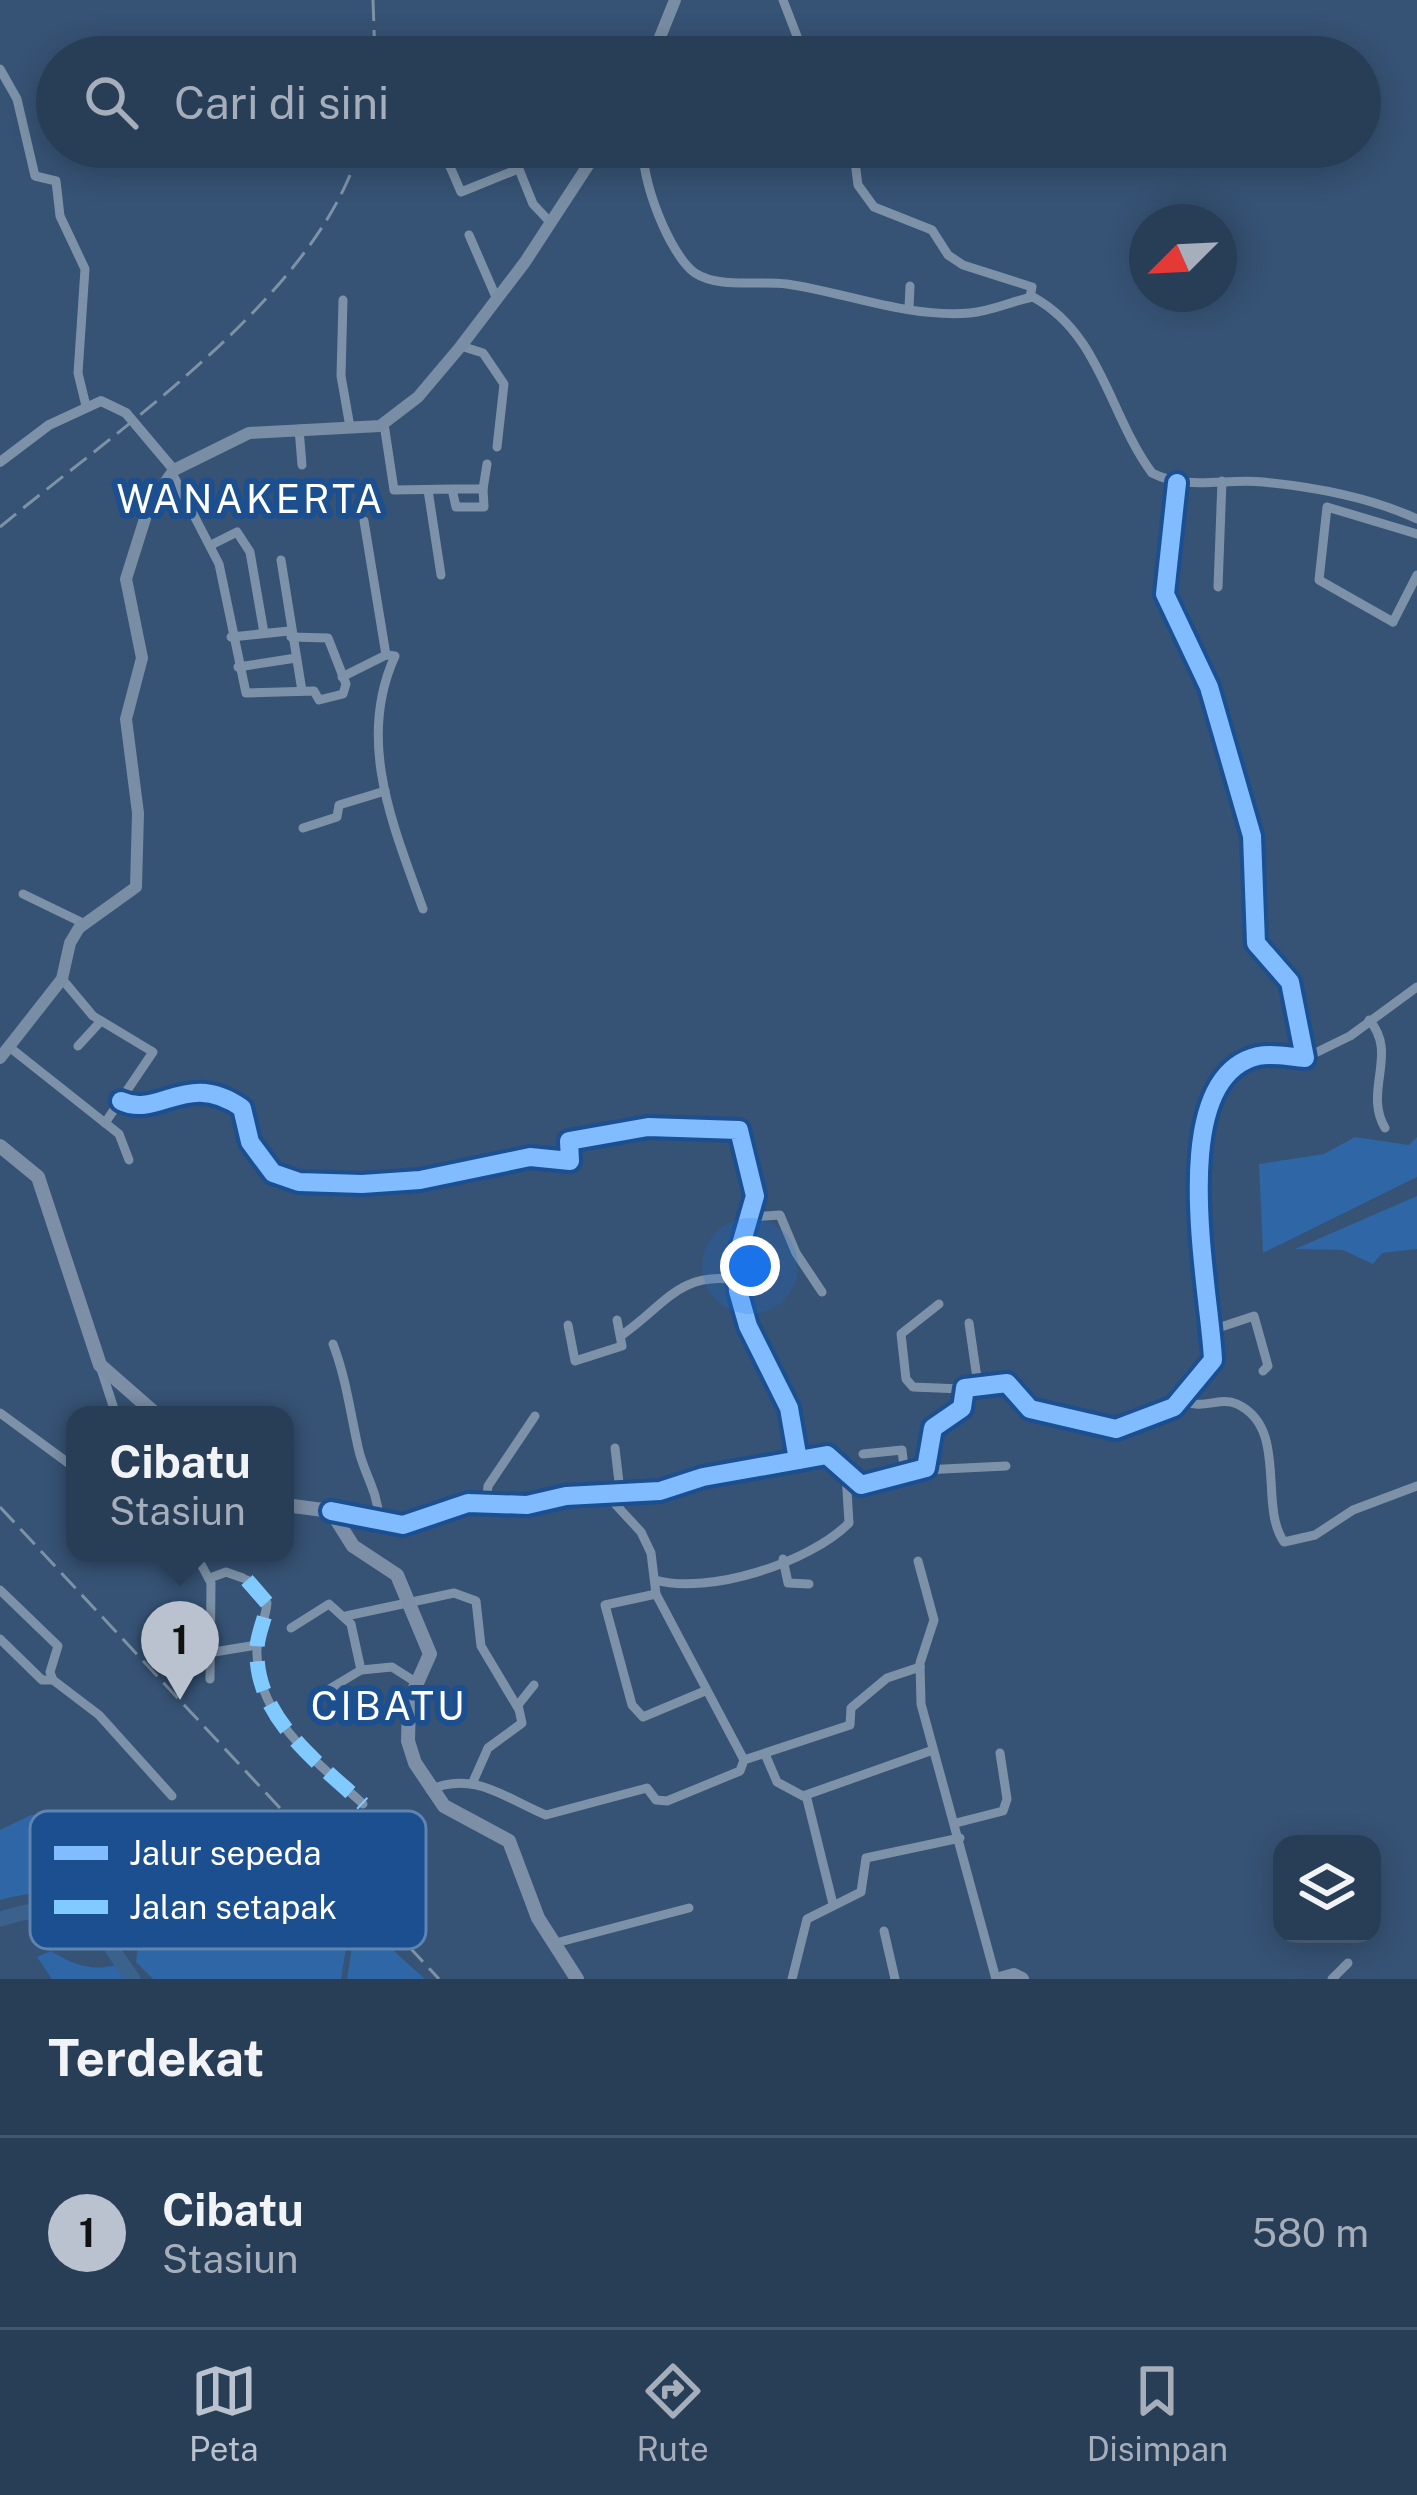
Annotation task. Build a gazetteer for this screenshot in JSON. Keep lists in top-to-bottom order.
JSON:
{
  "districts": ["WANAKERTA", "CIBATU"],
  "legend": ["Jalur sepeda", "Jalan setapak"],
  "north": "bottom left",
  "page": {
    "search": "Cari di sini",
    "popup": ["Cibatu", "Stasiun"],
    "pins": "1",
    "heading": "Terdekat",
    "list": [
      {
        "mark": "1",
        "name": "Cibatu",
        "note": "Stasiun",
        "value": "580 m"
      }
    ],
    "nav": ["Peta", "Rute", "Disimpan"]
  }
}
